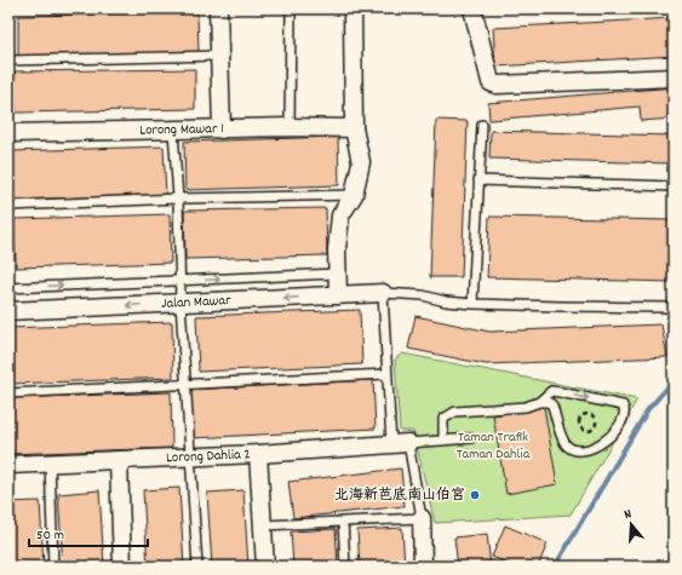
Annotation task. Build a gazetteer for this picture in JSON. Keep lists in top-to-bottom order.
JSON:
{
  "streets": {
    "street": ["Lorong Mawar 1", "Jalan Mawar", "Lorong Dahlia 2"]
  },
  "one_way": ["Jalan Mawar"],
  "parks": ["Taman Trafik Taman Dahlia"],
  "places": ["北海新芭底南山伯宫"],
  "scale_bar": "50 m",
  "north": "top"
}
